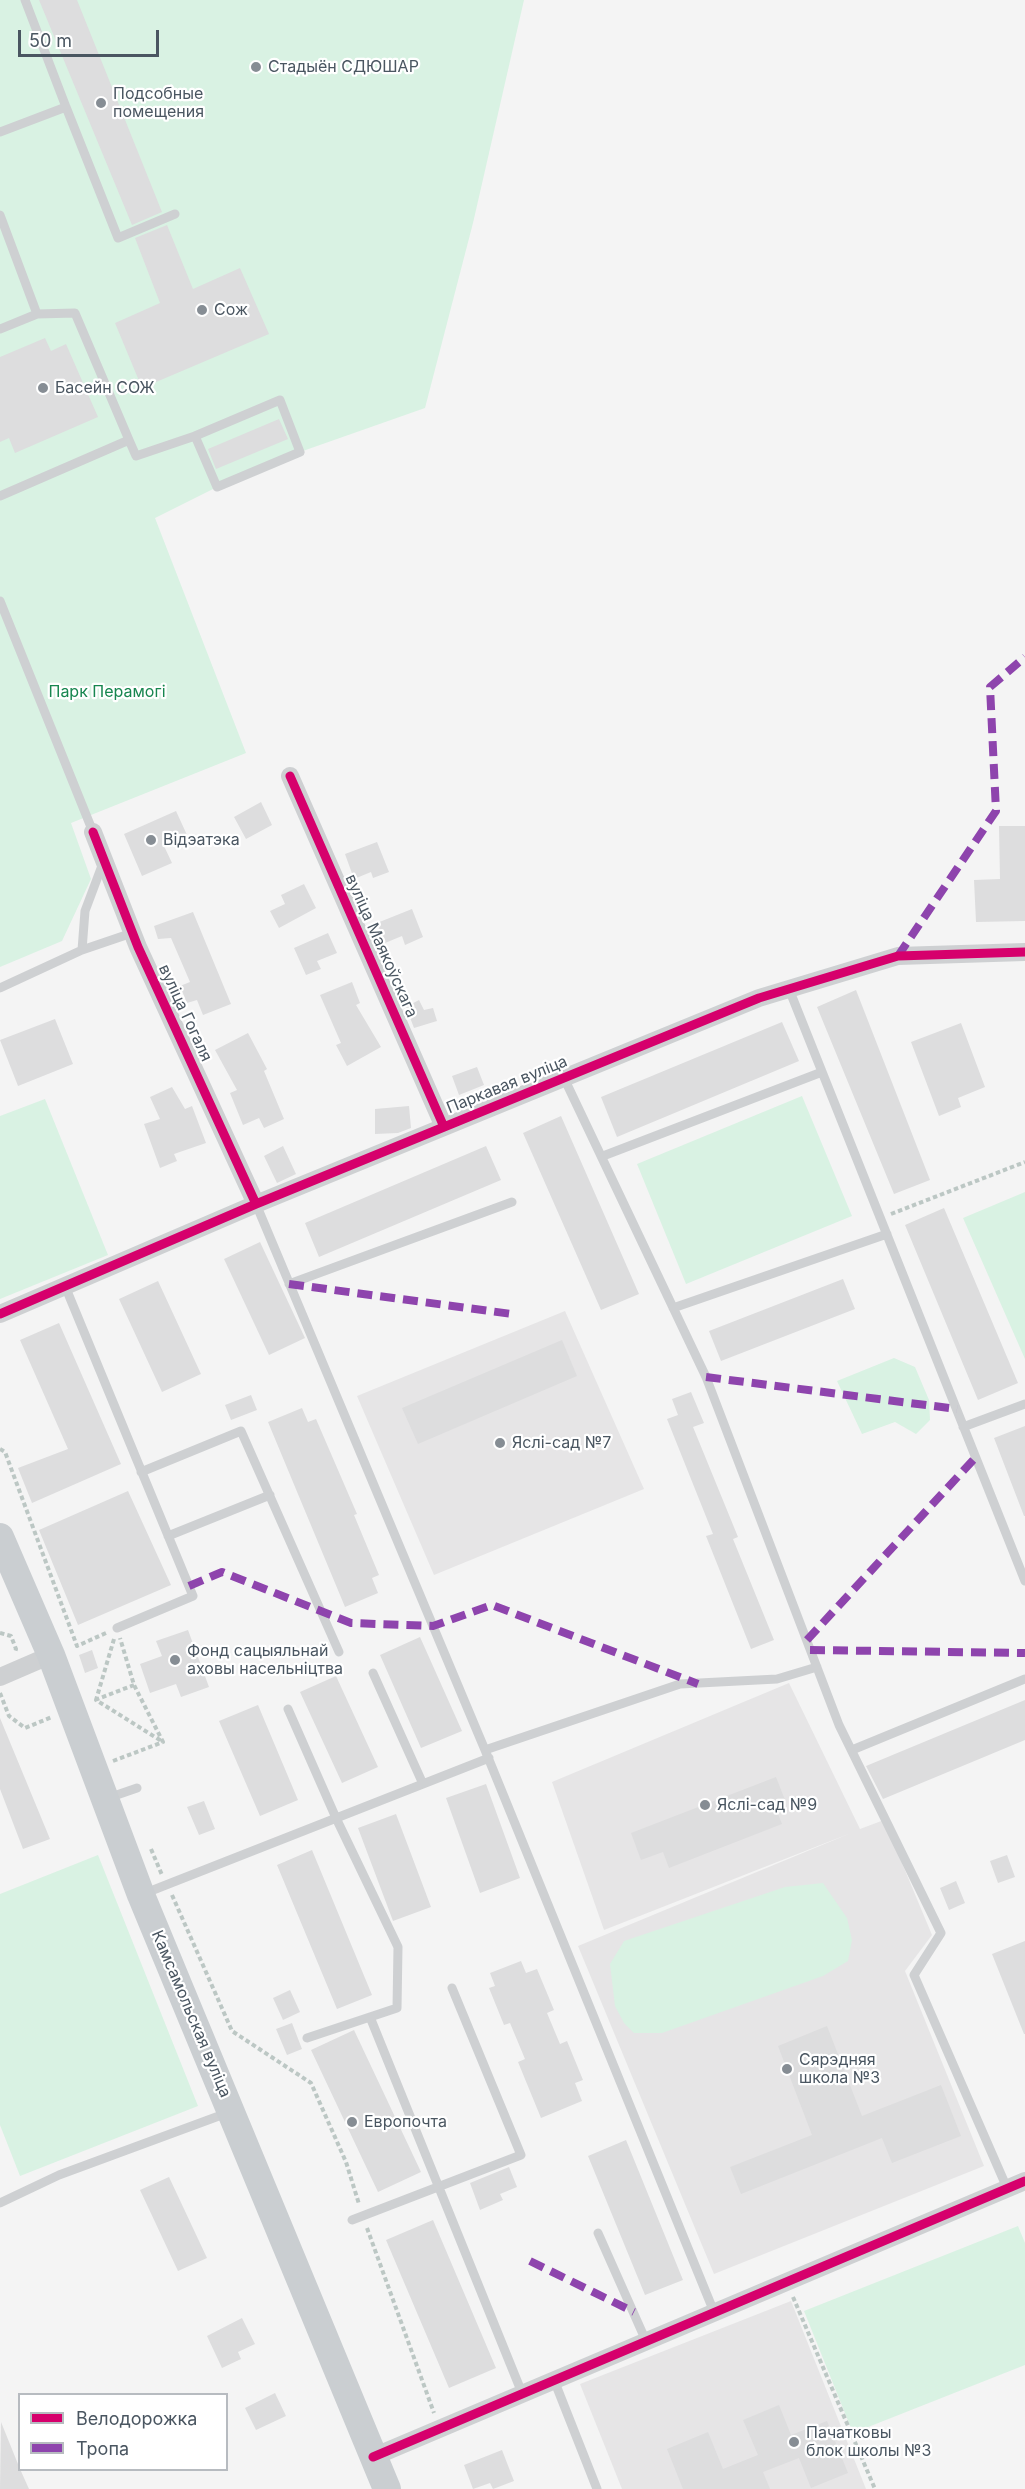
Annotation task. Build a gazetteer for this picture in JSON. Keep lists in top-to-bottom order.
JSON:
{
  "streets": {
    "main road": ["Камсамольская вуліца"],
    "street": ["вуліца Маякоўскага", "вуліца Гогаля", "Паркавая вуліца"]
  },
  "crossings": [
    ["вуліца Маякоўскага", "Паркавая вуліца"],
    ["вуліца Гогаля", "Паркавая вуліца"]
  ],
  "parks": ["Парк Перамогі"],
  "places": [
    "Стадыён СДЮШАР",
    "Подсобные помещения",
    "Сож",
    "Басейн СОЖ",
    "Відэатэка",
    "Яслі-сад №7",
    "Фонд сацыяльнай аховы насельніцтва",
    "Яслі-сад №9",
    "Сярэдняя школа №3",
    "Европочта",
    "Пачатковы блок школы №3"
  ],
  "legend": ["Велодорожка", "Тропа"],
  "scale_bar": "50 m"
}
